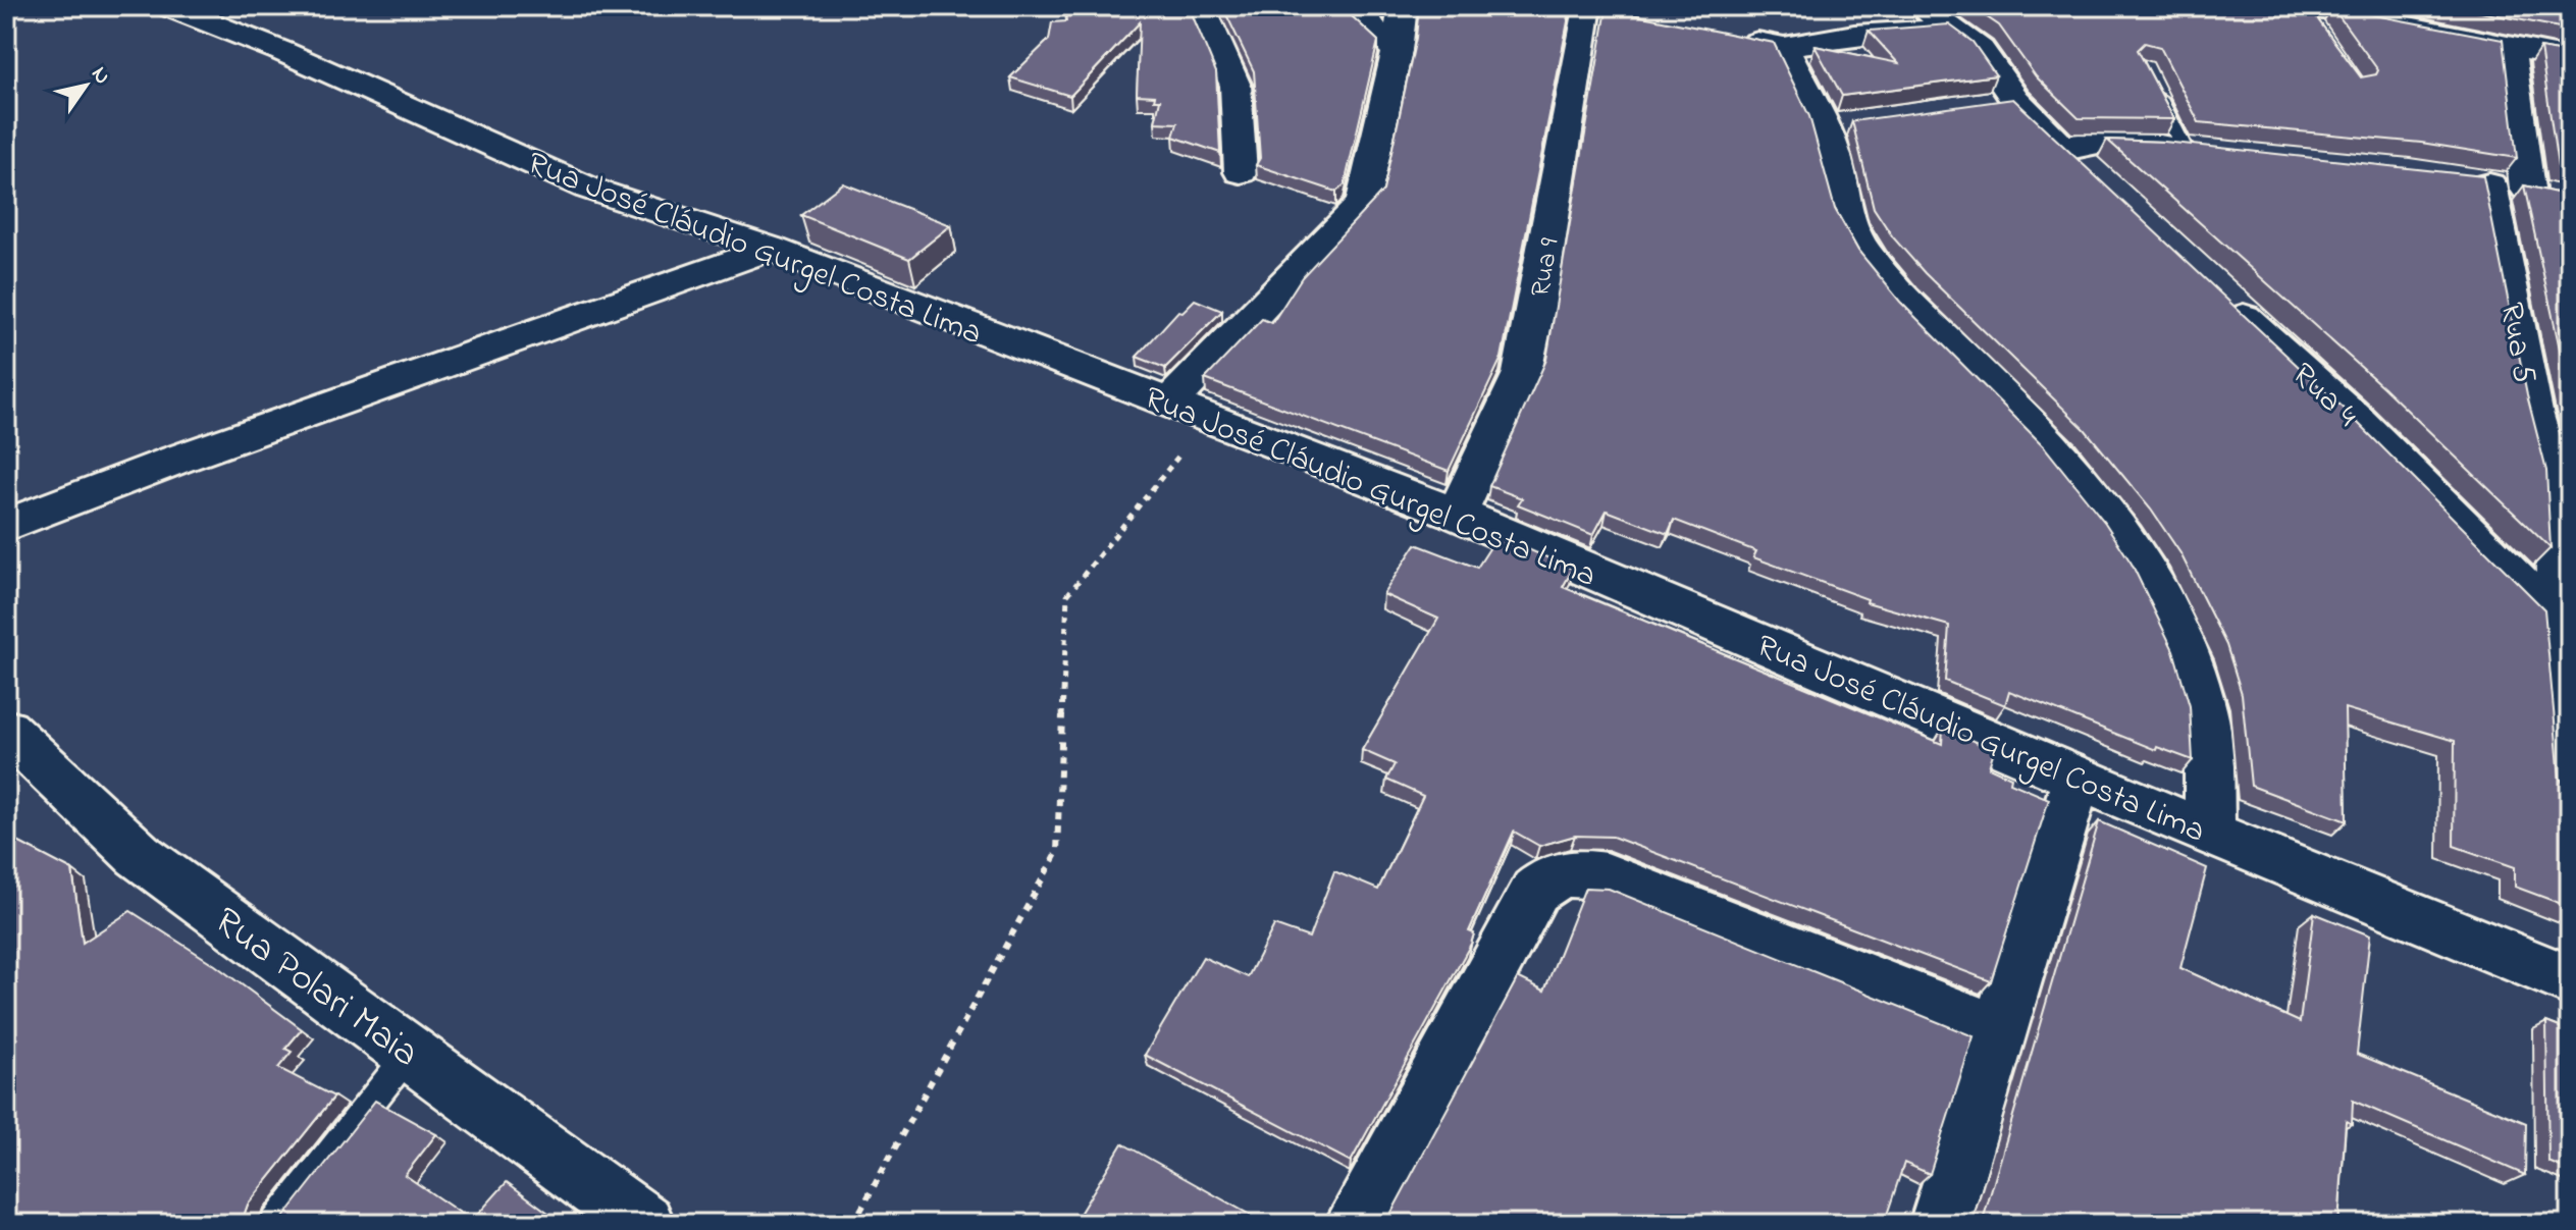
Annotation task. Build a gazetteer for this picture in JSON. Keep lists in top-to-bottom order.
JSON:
{
  "streets": {
    "street": [
      "Rua José Cláudio Gurgel Costa Lima",
      "Rua 9",
      "Rua 5",
      "Rua 4",
      "Rua Polari Maia"
    ]
  },
  "crossings": [
    ["Rua José Cláudio Gurgel Costa Lima", "Rua 9"],
    ["Rua 5", "Rua 4"]
  ],
  "north": "top right"
}
